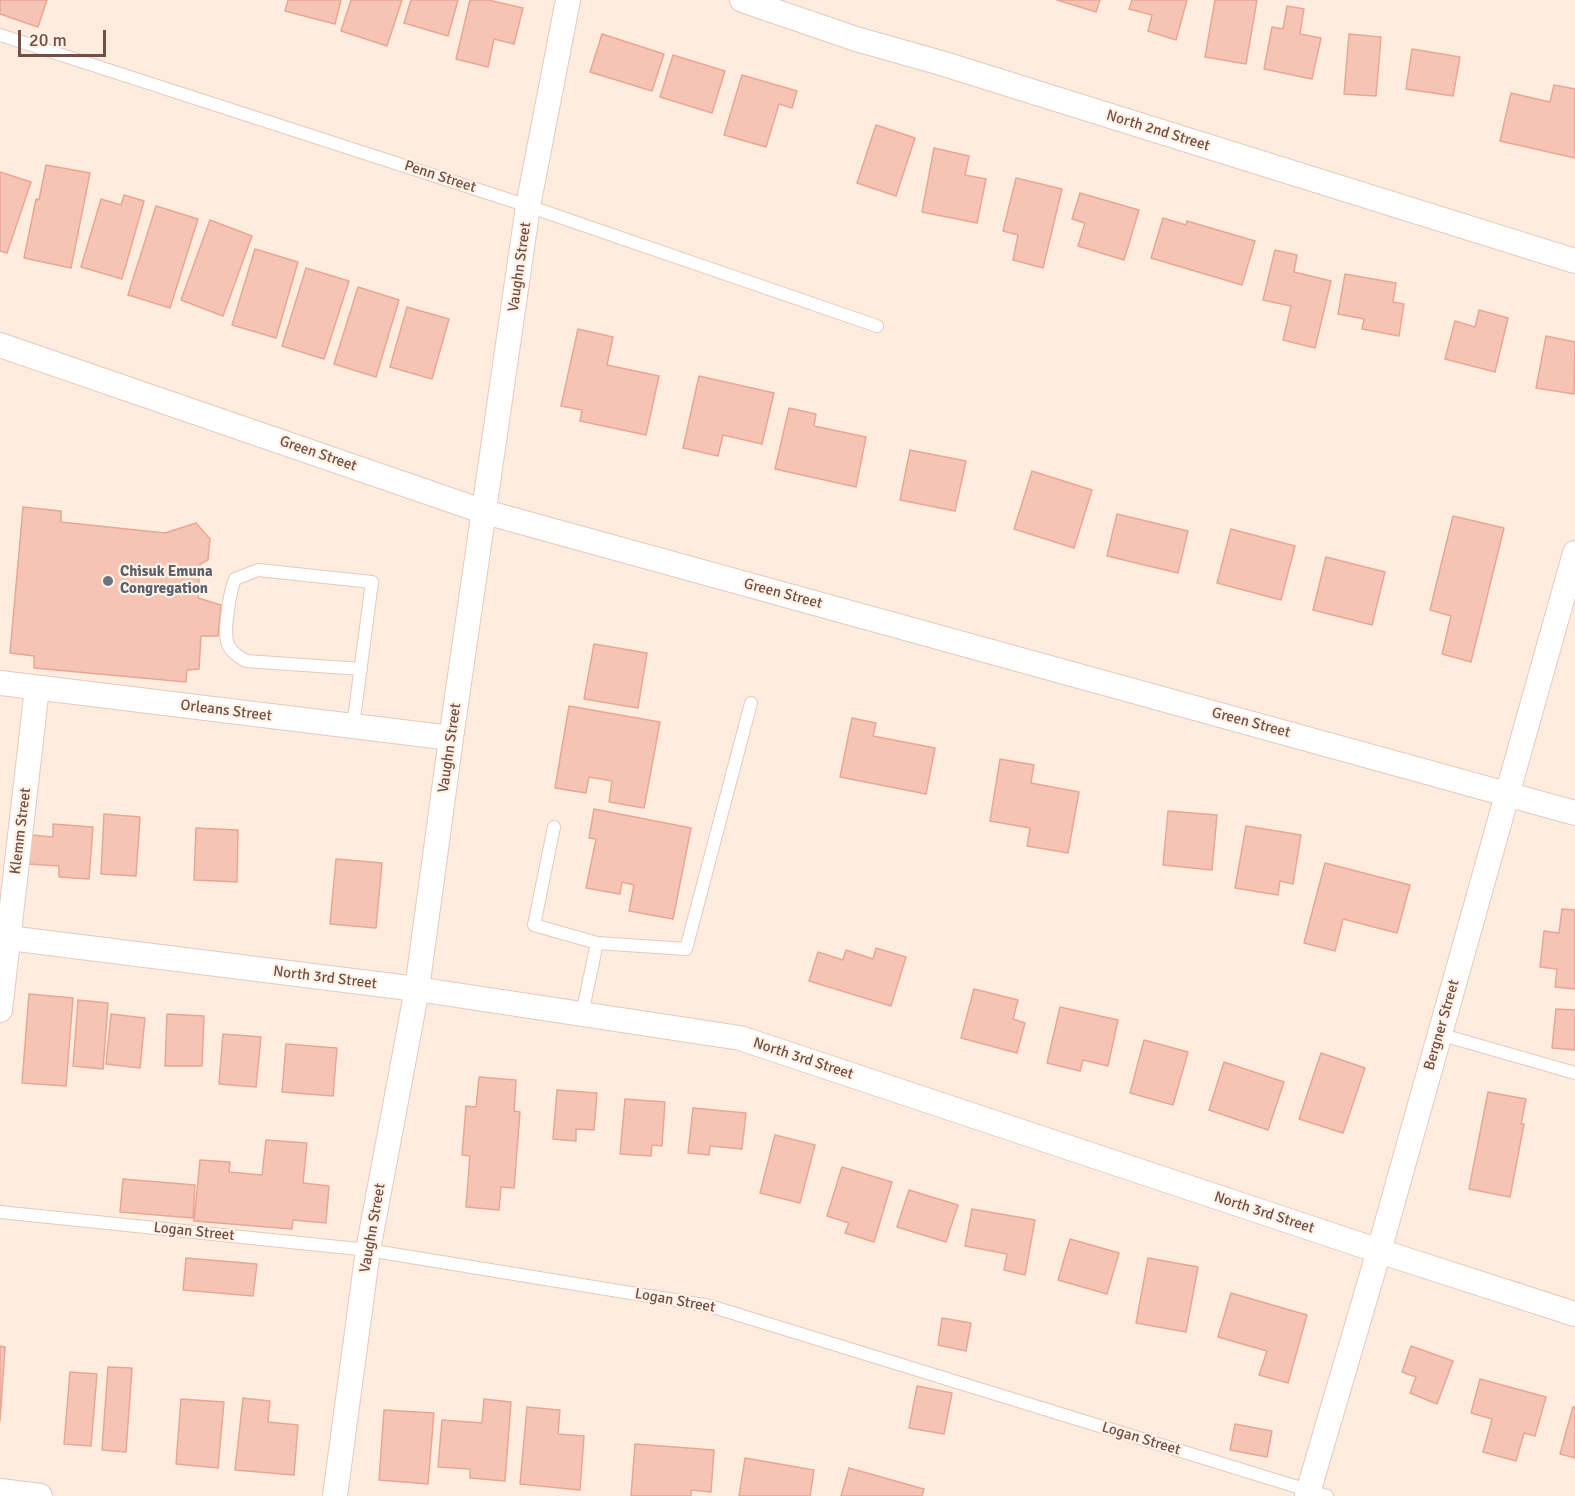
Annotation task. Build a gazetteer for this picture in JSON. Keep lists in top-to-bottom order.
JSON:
{
  "streets": {
    "street": [
      "North 2nd Street",
      "Vaughn Street",
      "Green Street",
      "Orleans Street",
      "Klemm Street",
      "North 3rd Street",
      "Bergner Street"
    ],
    "lane": ["Penn Street", "Logan Street"]
  },
  "crossings": [
    ["Penn Street", "Vaughn Street"],
    ["Vaughn Street", "Green Street"],
    ["Vaughn Street", "Orleans Street"],
    ["Vaughn Street", "North 3rd Street"],
    ["Vaughn Street", "Logan Street"],
    ["Green Street", "Bergner Street"],
    ["Orleans Street", "Klemm Street"],
    ["Klemm Street", "North 3rd Street"],
    ["North 3rd Street", "Bergner Street"],
    ["Bergner Street", "Logan Street"]
  ],
  "places": ["Chisuk Emuna Congregation"],
  "scale_bar": "20 m"
}
